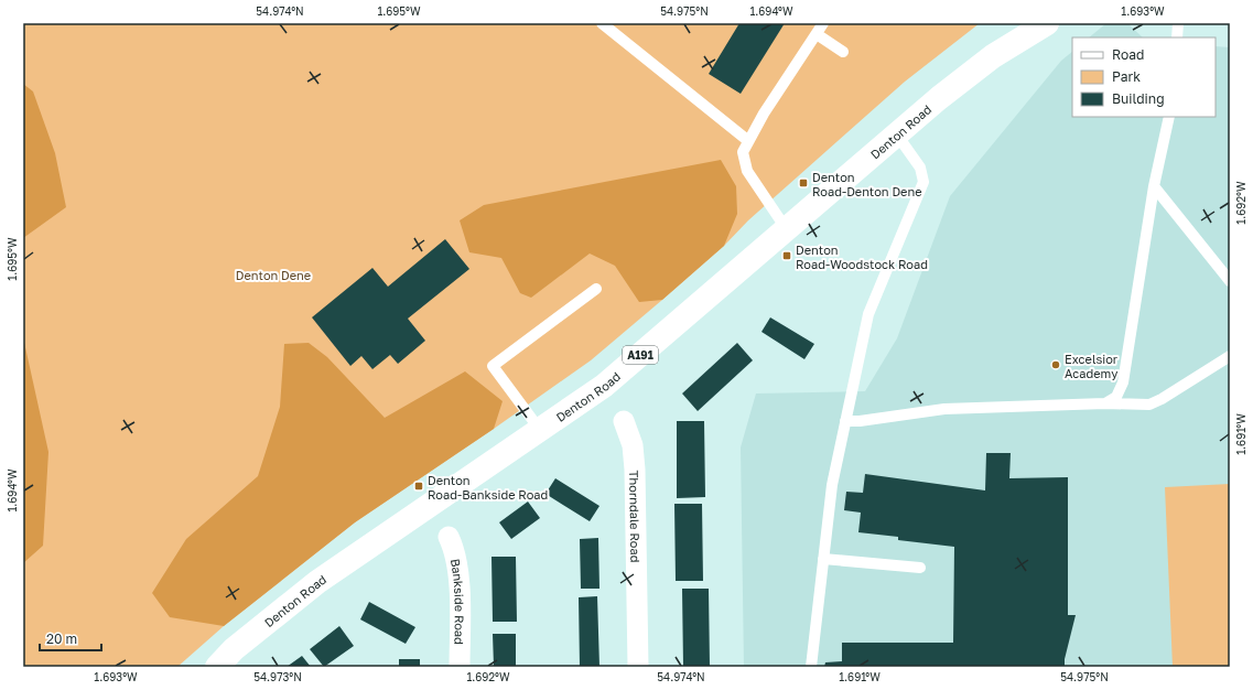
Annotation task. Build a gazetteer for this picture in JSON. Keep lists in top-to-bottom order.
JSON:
{
  "streets": {
    "main road": ["Denton Road", "A191"],
    "street": ["Thorndale Road", "Bankside Road"]
  },
  "parks": ["Denton Dene"],
  "places": {
    "transit": ["Denton Road-Denton Dene", "Denton Road-Woodstock Road", "Denton Road-Bankside Road"],
    "other": ["Excelsior Academy"]
  },
  "legend": ["Road", "Park", "Building"],
  "scale_bar": "20 m",
  "coordinates": [
    "54.974°N",
    "1.695°W",
    "54.975°N",
    "1.694°W",
    "1.693°W",
    "1.692°W",
    "1.691°W",
    "54.973°N"
  ]
}
